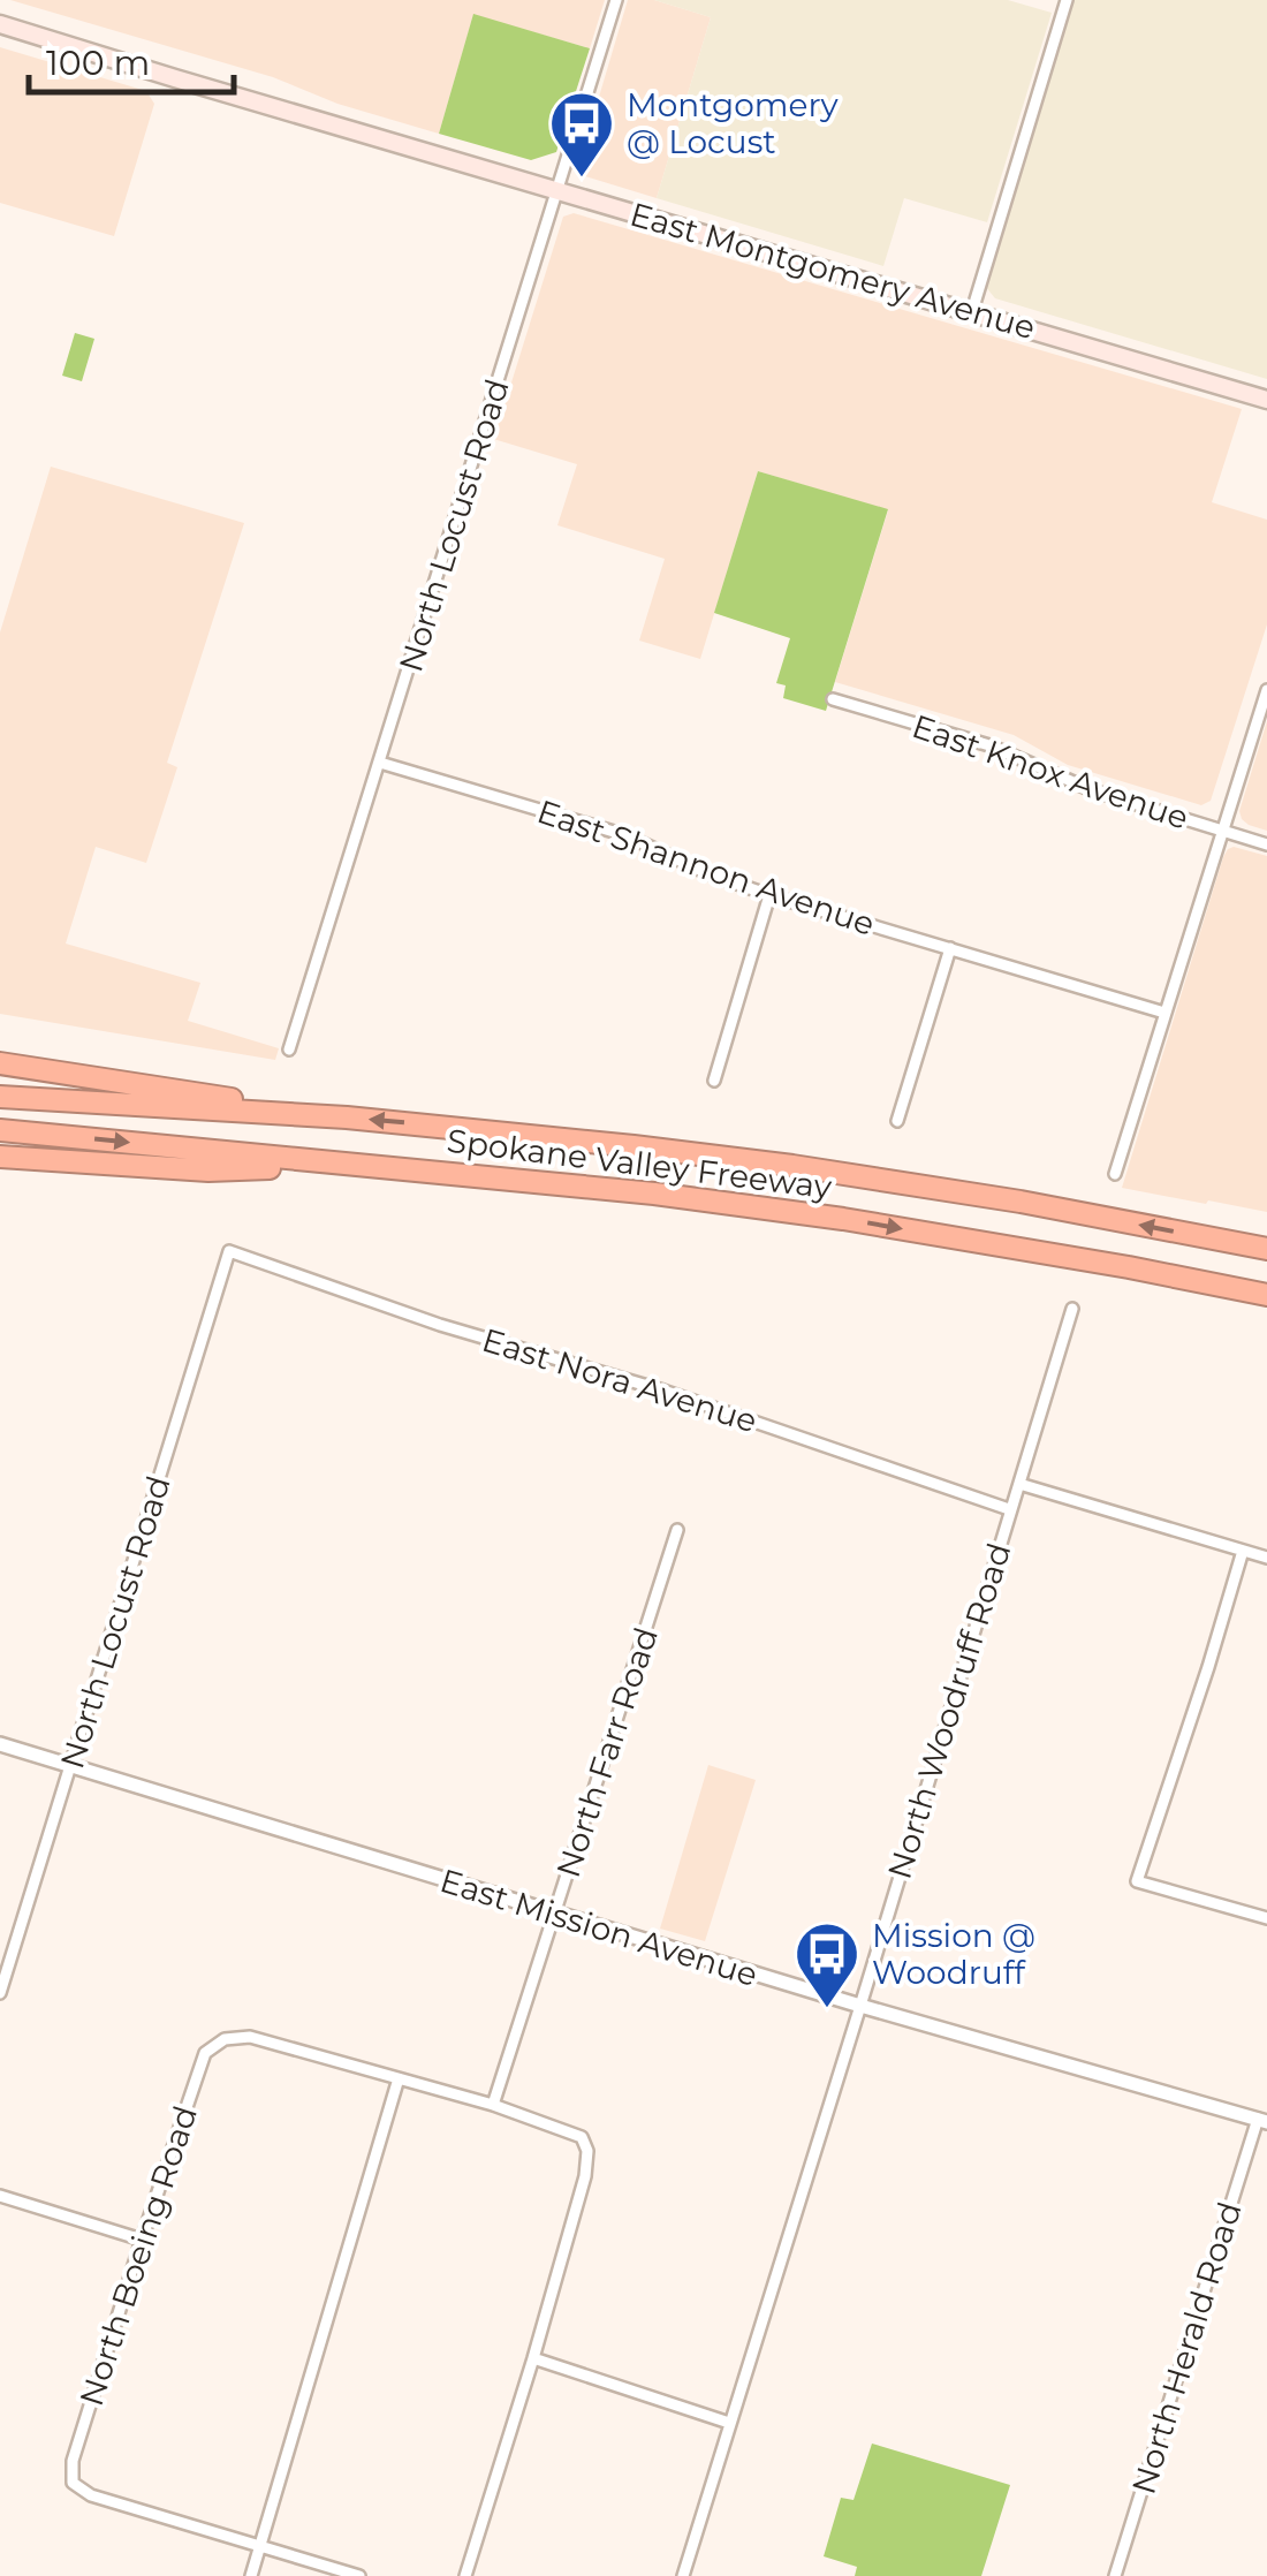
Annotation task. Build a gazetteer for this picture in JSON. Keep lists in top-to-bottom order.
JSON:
{
  "streets": {
    "highway": ["Spokane Valley Freeway"],
    "main road": ["East Montgomery Avenue"],
    "street": [
      "North Locust Road",
      "East Knox Avenue",
      "East Shannon Avenue",
      "East Nora Avenue",
      "North Woodruff Road",
      "North Farr Road",
      "East Mission Avenue",
      "North Boeing Road",
      "North Herald Road"
    ]
  },
  "crossings": [
    ["East Montgomery Avenue", "North Locust Road"],
    ["North Locust Road", "East Shannon Avenue"],
    ["North Locust Road", "East Nora Avenue"],
    ["North Locust Road", "East Mission Avenue"],
    ["East Nora Avenue", "North Woodruff Road"],
    ["North Woodruff Road", "East Mission Avenue"],
    ["North Farr Road", "East Mission Avenue"],
    ["East Mission Avenue", "North Herald Road"]
  ],
  "places": {
    "bus stop": ["Montgomery @ Locust", "Mission @ Woodruff"]
  },
  "scale_bar": "100 m"
}
